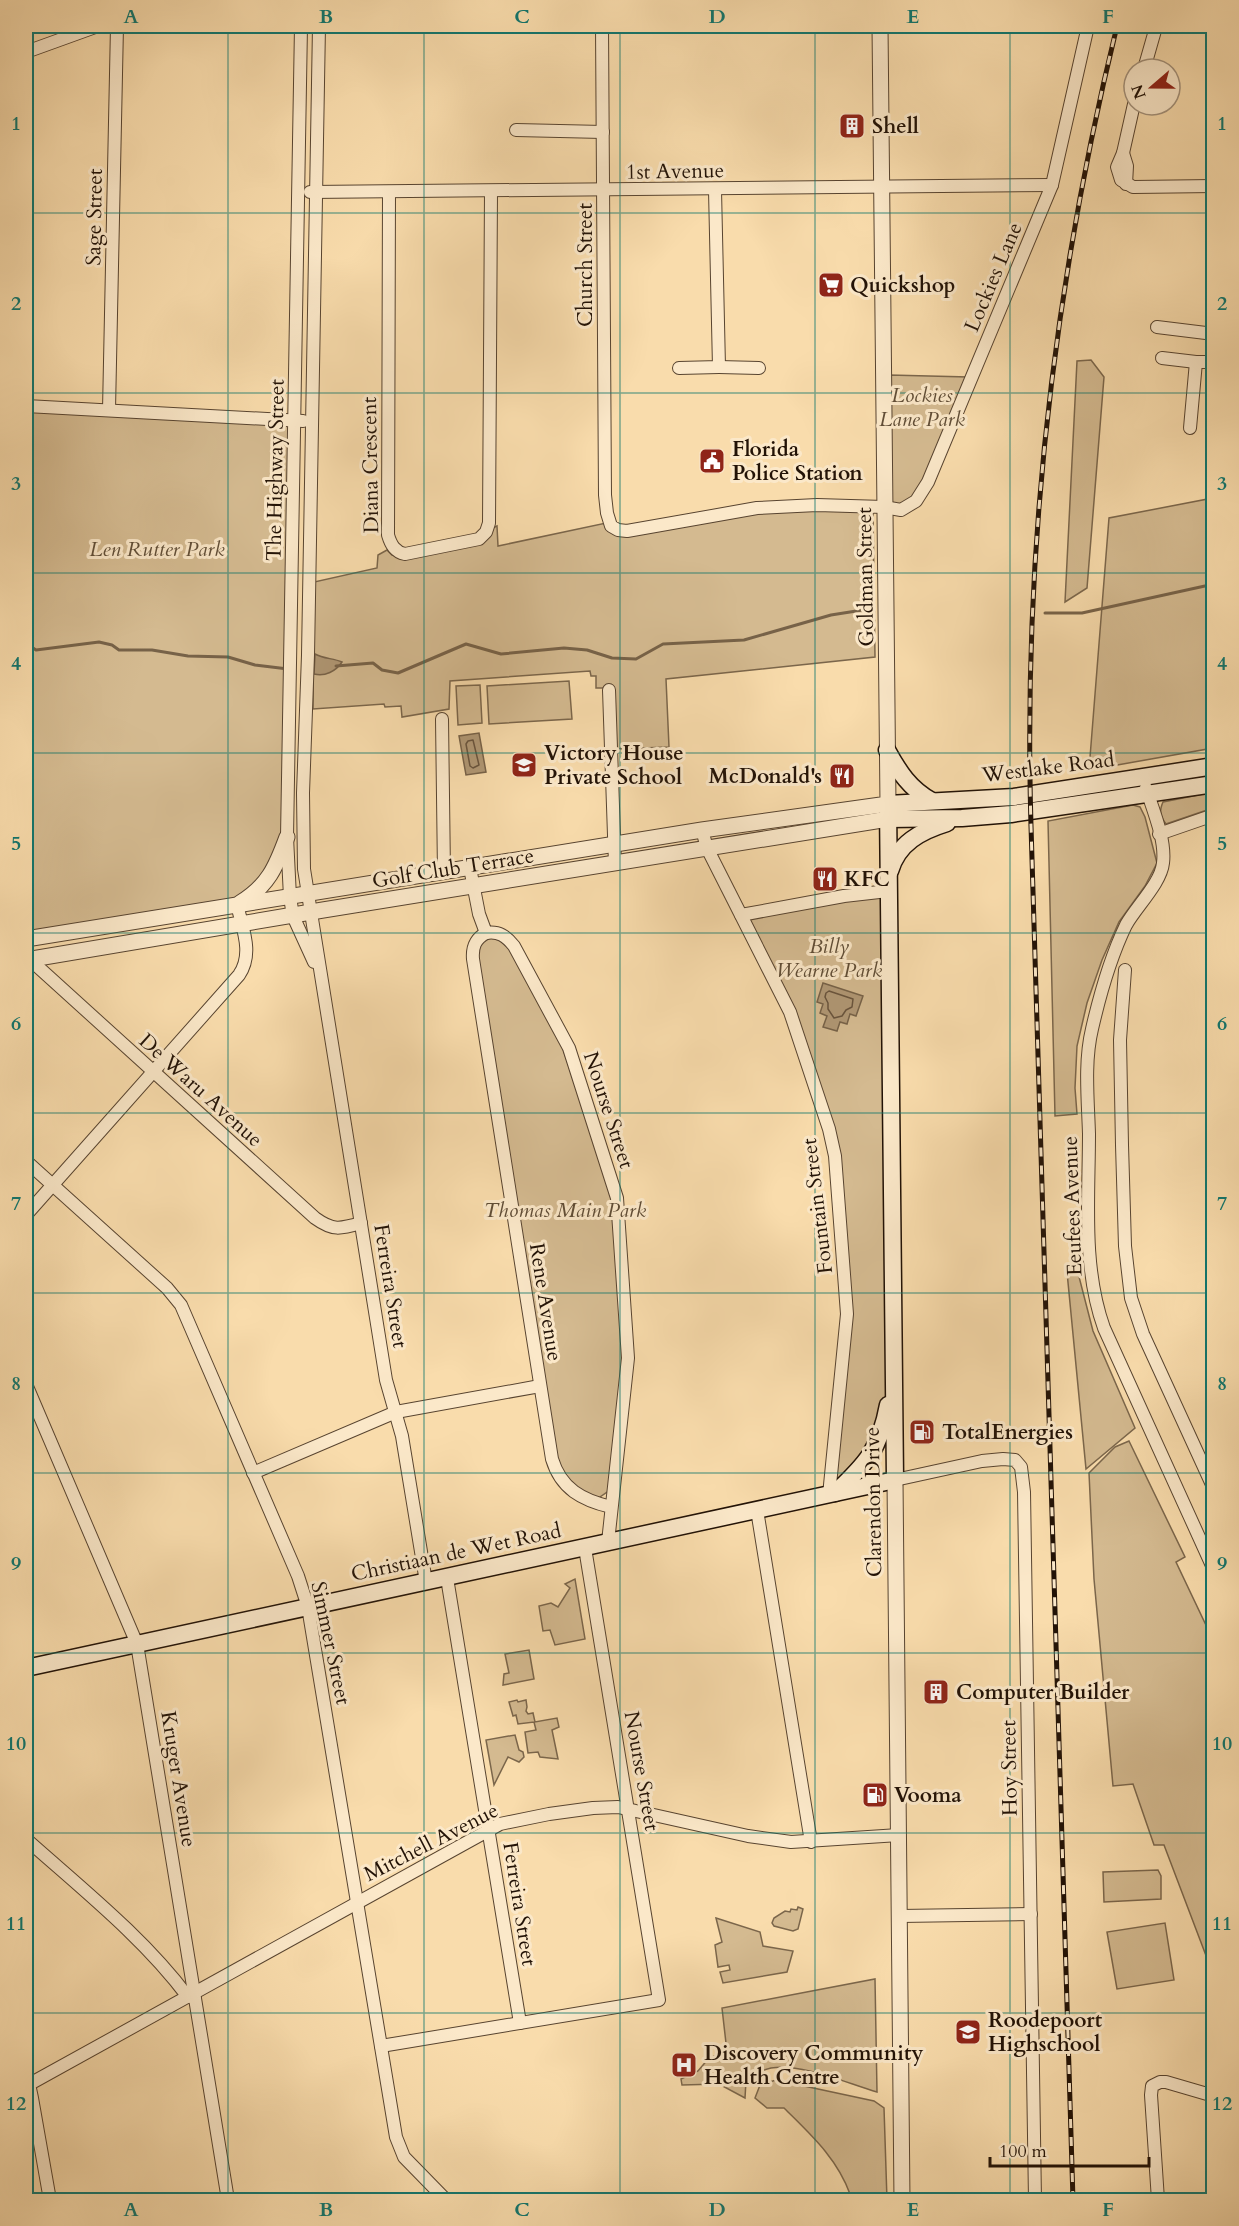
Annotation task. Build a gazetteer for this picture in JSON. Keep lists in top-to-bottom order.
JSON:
{
  "streets": {
    "main road": ["Westlake Road", "Clarendon Drive", "Christiaan de Wet Road"],
    "street": [
      "1st Avenue",
      "Sage Street",
      "Church Street",
      "Lockies Lane",
      "Diana Crescent",
      "The Highway Street",
      "Goldman Street",
      "Golf Club Terrace",
      "De Waru Avenue",
      "Nourse Street",
      "Fountain Street",
      "Eeufees Avenue",
      "Ferreira Street",
      "Rene Avenue",
      "Simmer Street",
      "Hoy Street",
      "Kruger Avenue",
      "Mitchell Avenue"
    ]
  },
  "crossings": [
    ["1st Avenue", "Church Street"],
    ["1st Avenue", "Lockies Lane"],
    ["1st Avenue", "Diana Crescent"],
    ["1st Avenue", "The Highway Street"],
    ["1st Avenue", "Goldman Street"],
    ["Church Street", "Lockies Lane"],
    ["Church Street", "Goldman Street"],
    ["Lockies Lane", "Goldman Street"],
    ["The Highway Street", "Golf Club Terrace"],
    ["The Highway Street", "Ferreira Street"],
    ["Goldman Street", "Westlake Road"],
    ["Goldman Street", "Golf Club Terrace"],
    ["Goldman Street", "Clarendon Drive"],
    ["Westlake Road", "Golf Club Terrace"],
    ["Westlake Road", "Eeufees Avenue"],
    ["Westlake Road", "Clarendon Drive"],
    ["Golf Club Terrace", "De Waru Avenue"],
    ["Golf Club Terrace", "Fountain Street"],
    ["Golf Club Terrace", "Ferreira Street"],
    ["Golf Club Terrace", "Clarendon Drive"],
    ["De Waru Avenue", "Ferreira Street"],
    ["Nourse Street", "Ferreira Street"],
    ["Nourse Street", "Rene Avenue"],
    ["Nourse Street", "Christiaan de Wet Road"],
    ["Nourse Street", "Mitchell Avenue"],
    ["Fountain Street", "Christiaan de Wet Road"],
    ["Ferreira Street", "Christiaan de Wet Road"],
    ["Ferreira Street", "Mitchell Avenue"],
    ["Clarendon Drive", "Christiaan de Wet Road"],
    ["Clarendon Drive", "Hoy Street"],
    ["Clarendon Drive", "Mitchell Avenue"],
    ["Christiaan de Wet Road", "Simmer Street"],
    ["Christiaan de Wet Road", "Hoy Street"],
    ["Christiaan de Wet Road", "Kruger Avenue"],
    ["Simmer Street", "Mitchell Avenue"],
    ["Kruger Avenue", "Mitchell Avenue"]
  ],
  "parks": [
    "Lockies Lane Park",
    "Len Rutter Park",
    "Billy Wearne Park",
    "Thomas Main Park"
  ],
  "places": {
    "building": ["Shell", "Computer Builder"],
    "supermarket": ["Quickshop"],
    "public building": ["Florida Police Station"],
    "school or university": ["Victory House Private School", "Roodepoort Highschool"],
    "restaurant": ["McDonald's", "KFC"],
    "fuel station": ["TotalEnergies", "Vooma"],
    "hospital": ["Discovery Community Health Centre"]
  },
  "scale_bar": "100 m",
  "north": "left",
  "grid": {
    "columns": [
      "A",
      "B",
      "C",
      "D",
      "E",
      "F"
    ],
    "rows": [
      "1",
      "2",
      "3",
      "4",
      "5",
      "6",
      "7",
      "8",
      "9",
      "10",
      "11",
      "12"
    ]
  }
}
